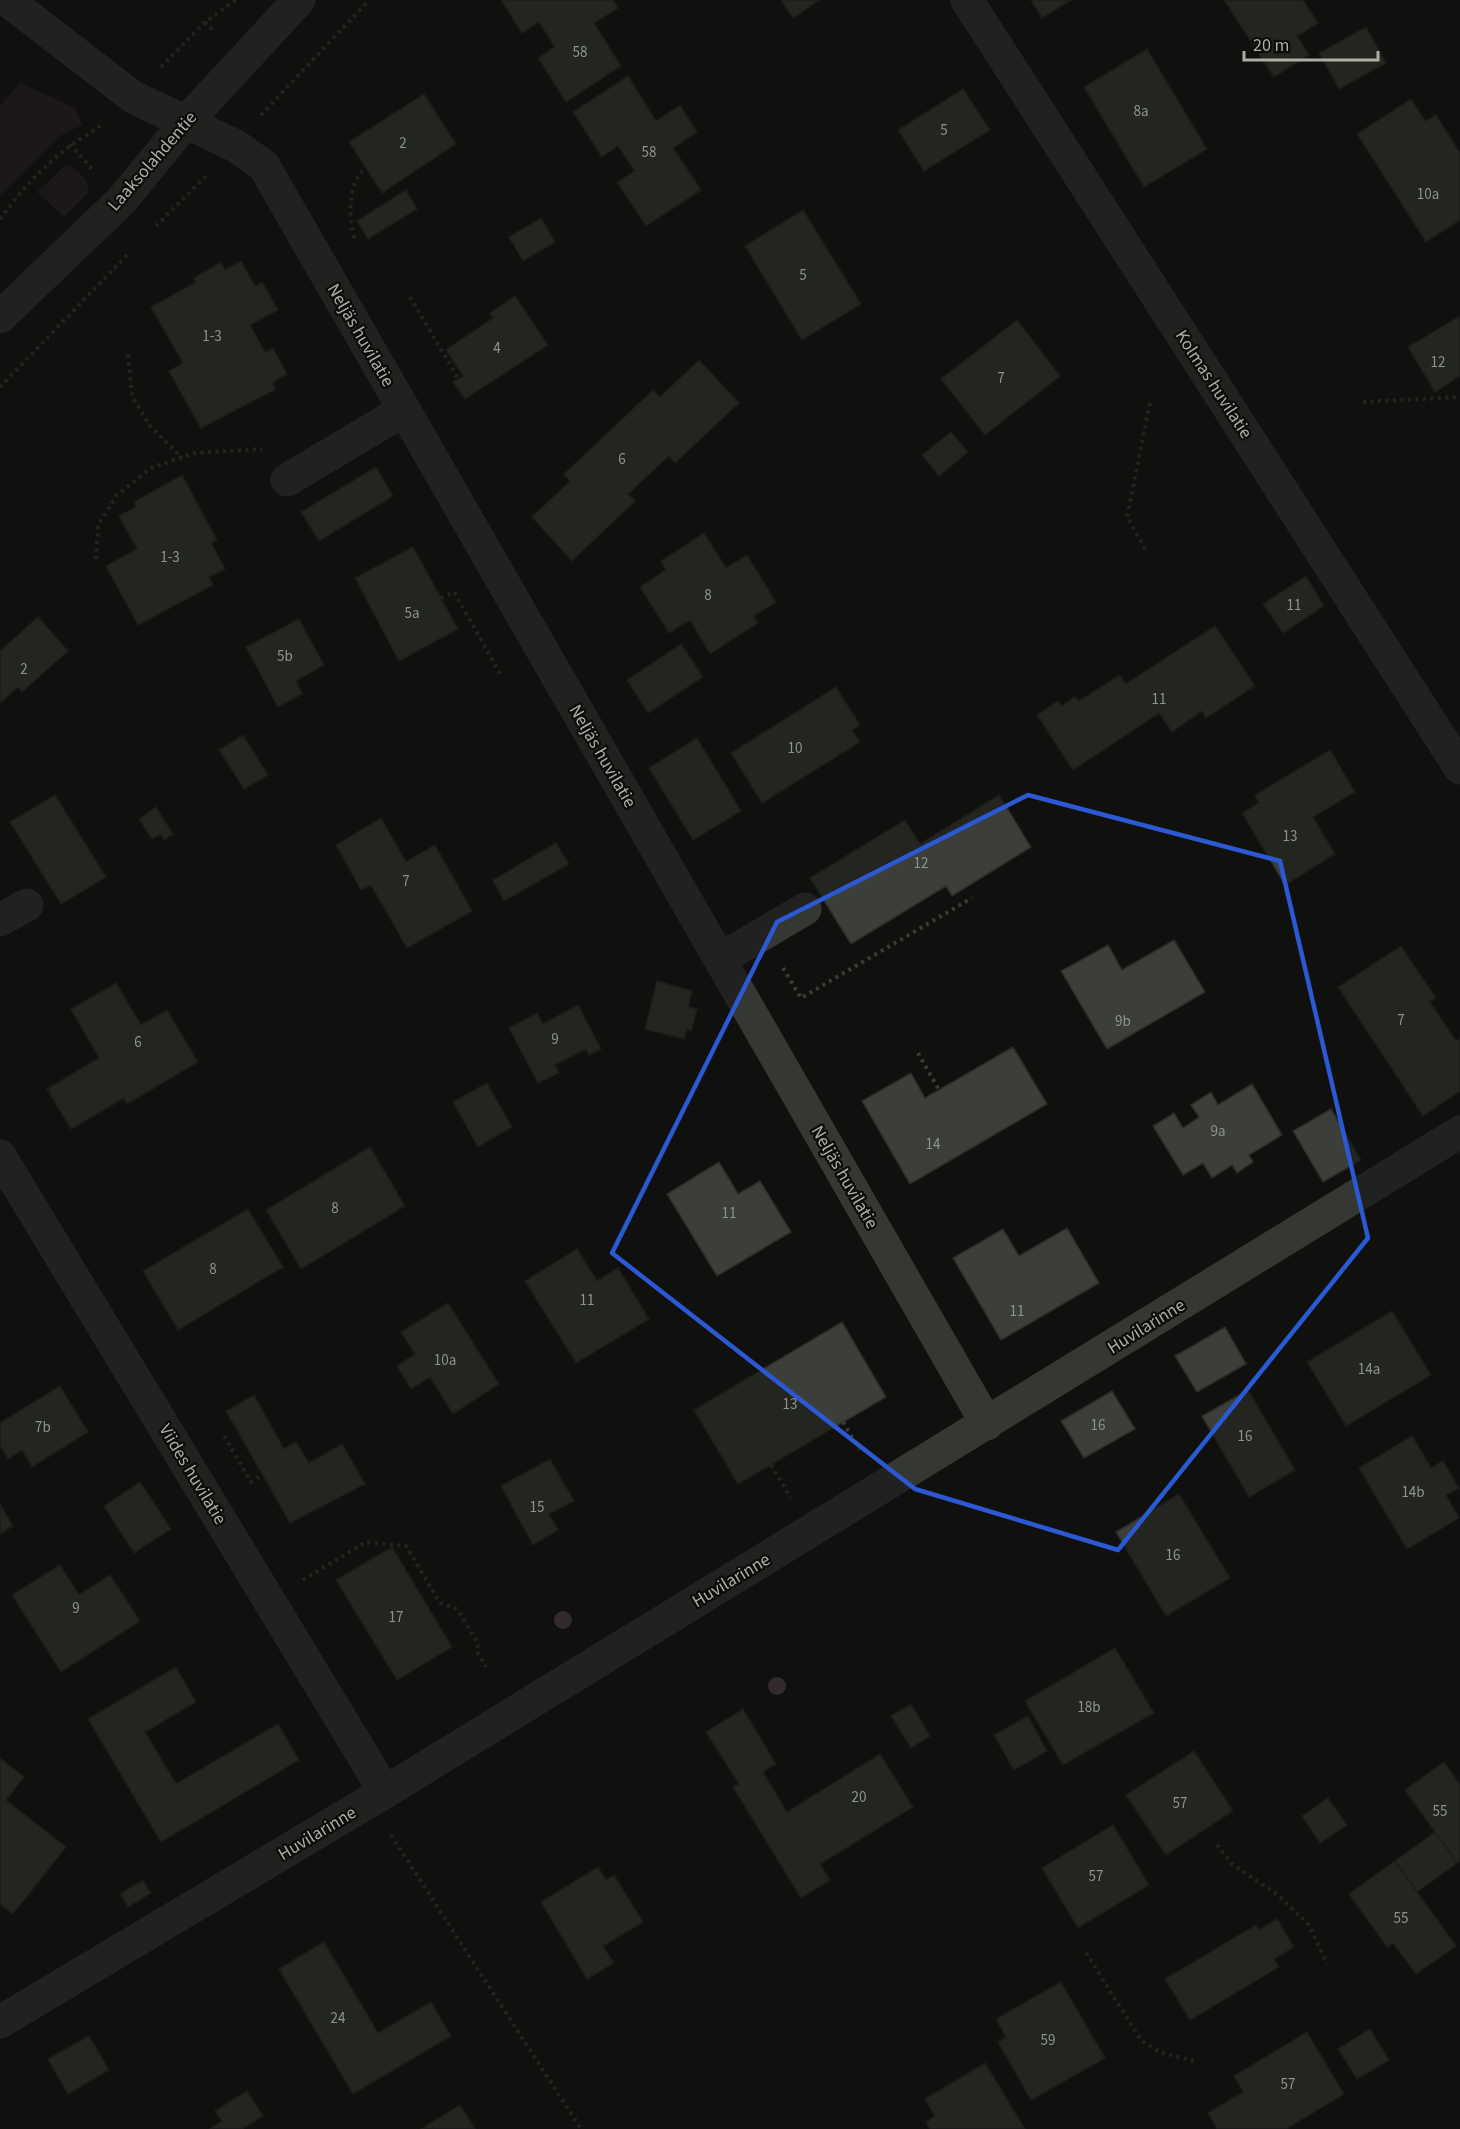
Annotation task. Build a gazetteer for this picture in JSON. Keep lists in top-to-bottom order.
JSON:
{
  "streets": {
    "street": [
      "Laaksolahdentie",
      "Neljäs huvilatie",
      "Kolmas huvilatie",
      "Huvilarinne",
      "Viides huvilatie"
    ]
  },
  "crossings": [
    ["Laaksolahdentie", "Neljäs huvilatie"],
    ["Neljäs huvilatie", "Huvilarinne"],
    ["Huvilarinne", "Viides huvilatie"]
  ],
  "house_numbers": [
    "58",
    "8a",
    "5",
    "2",
    "58",
    "10a",
    "5",
    "1-3",
    "4",
    "12",
    "7",
    "6",
    "1-3",
    "8",
    "11",
    "5a",
    "5b",
    "2",
    "11",
    "10",
    "13",
    "12",
    "7",
    "7",
    "9b",
    "9",
    "6",
    "9a",
    "14",
    "8",
    "11",
    "8",
    "11",
    "11",
    "10a",
    "14a",
    "13",
    "16",
    "7b",
    "16",
    "14b",
    "15",
    "16",
    "9",
    "17",
    "18b",
    "20",
    "57",
    "55",
    "57",
    "55",
    "24",
    "59",
    "57"
  ],
  "scale_bar": "20 m"
}
